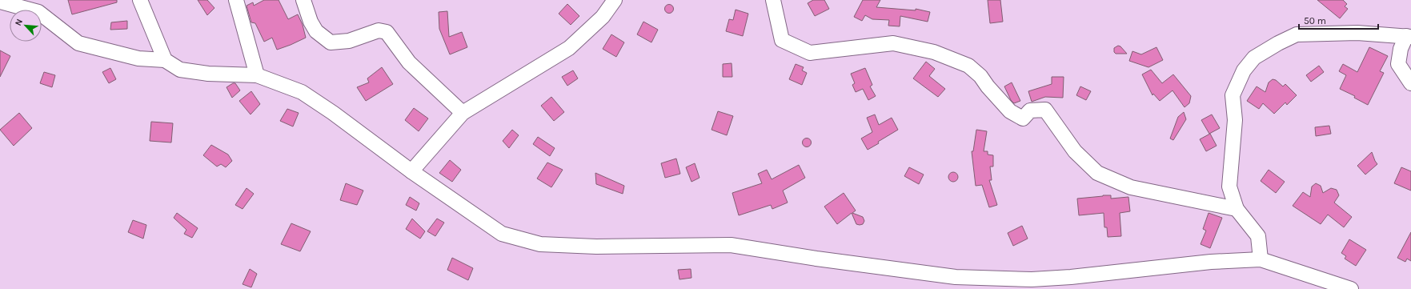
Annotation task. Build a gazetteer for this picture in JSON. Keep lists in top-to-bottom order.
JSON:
{
  "scale_bar": "50 m",
  "north": "top left"
}
